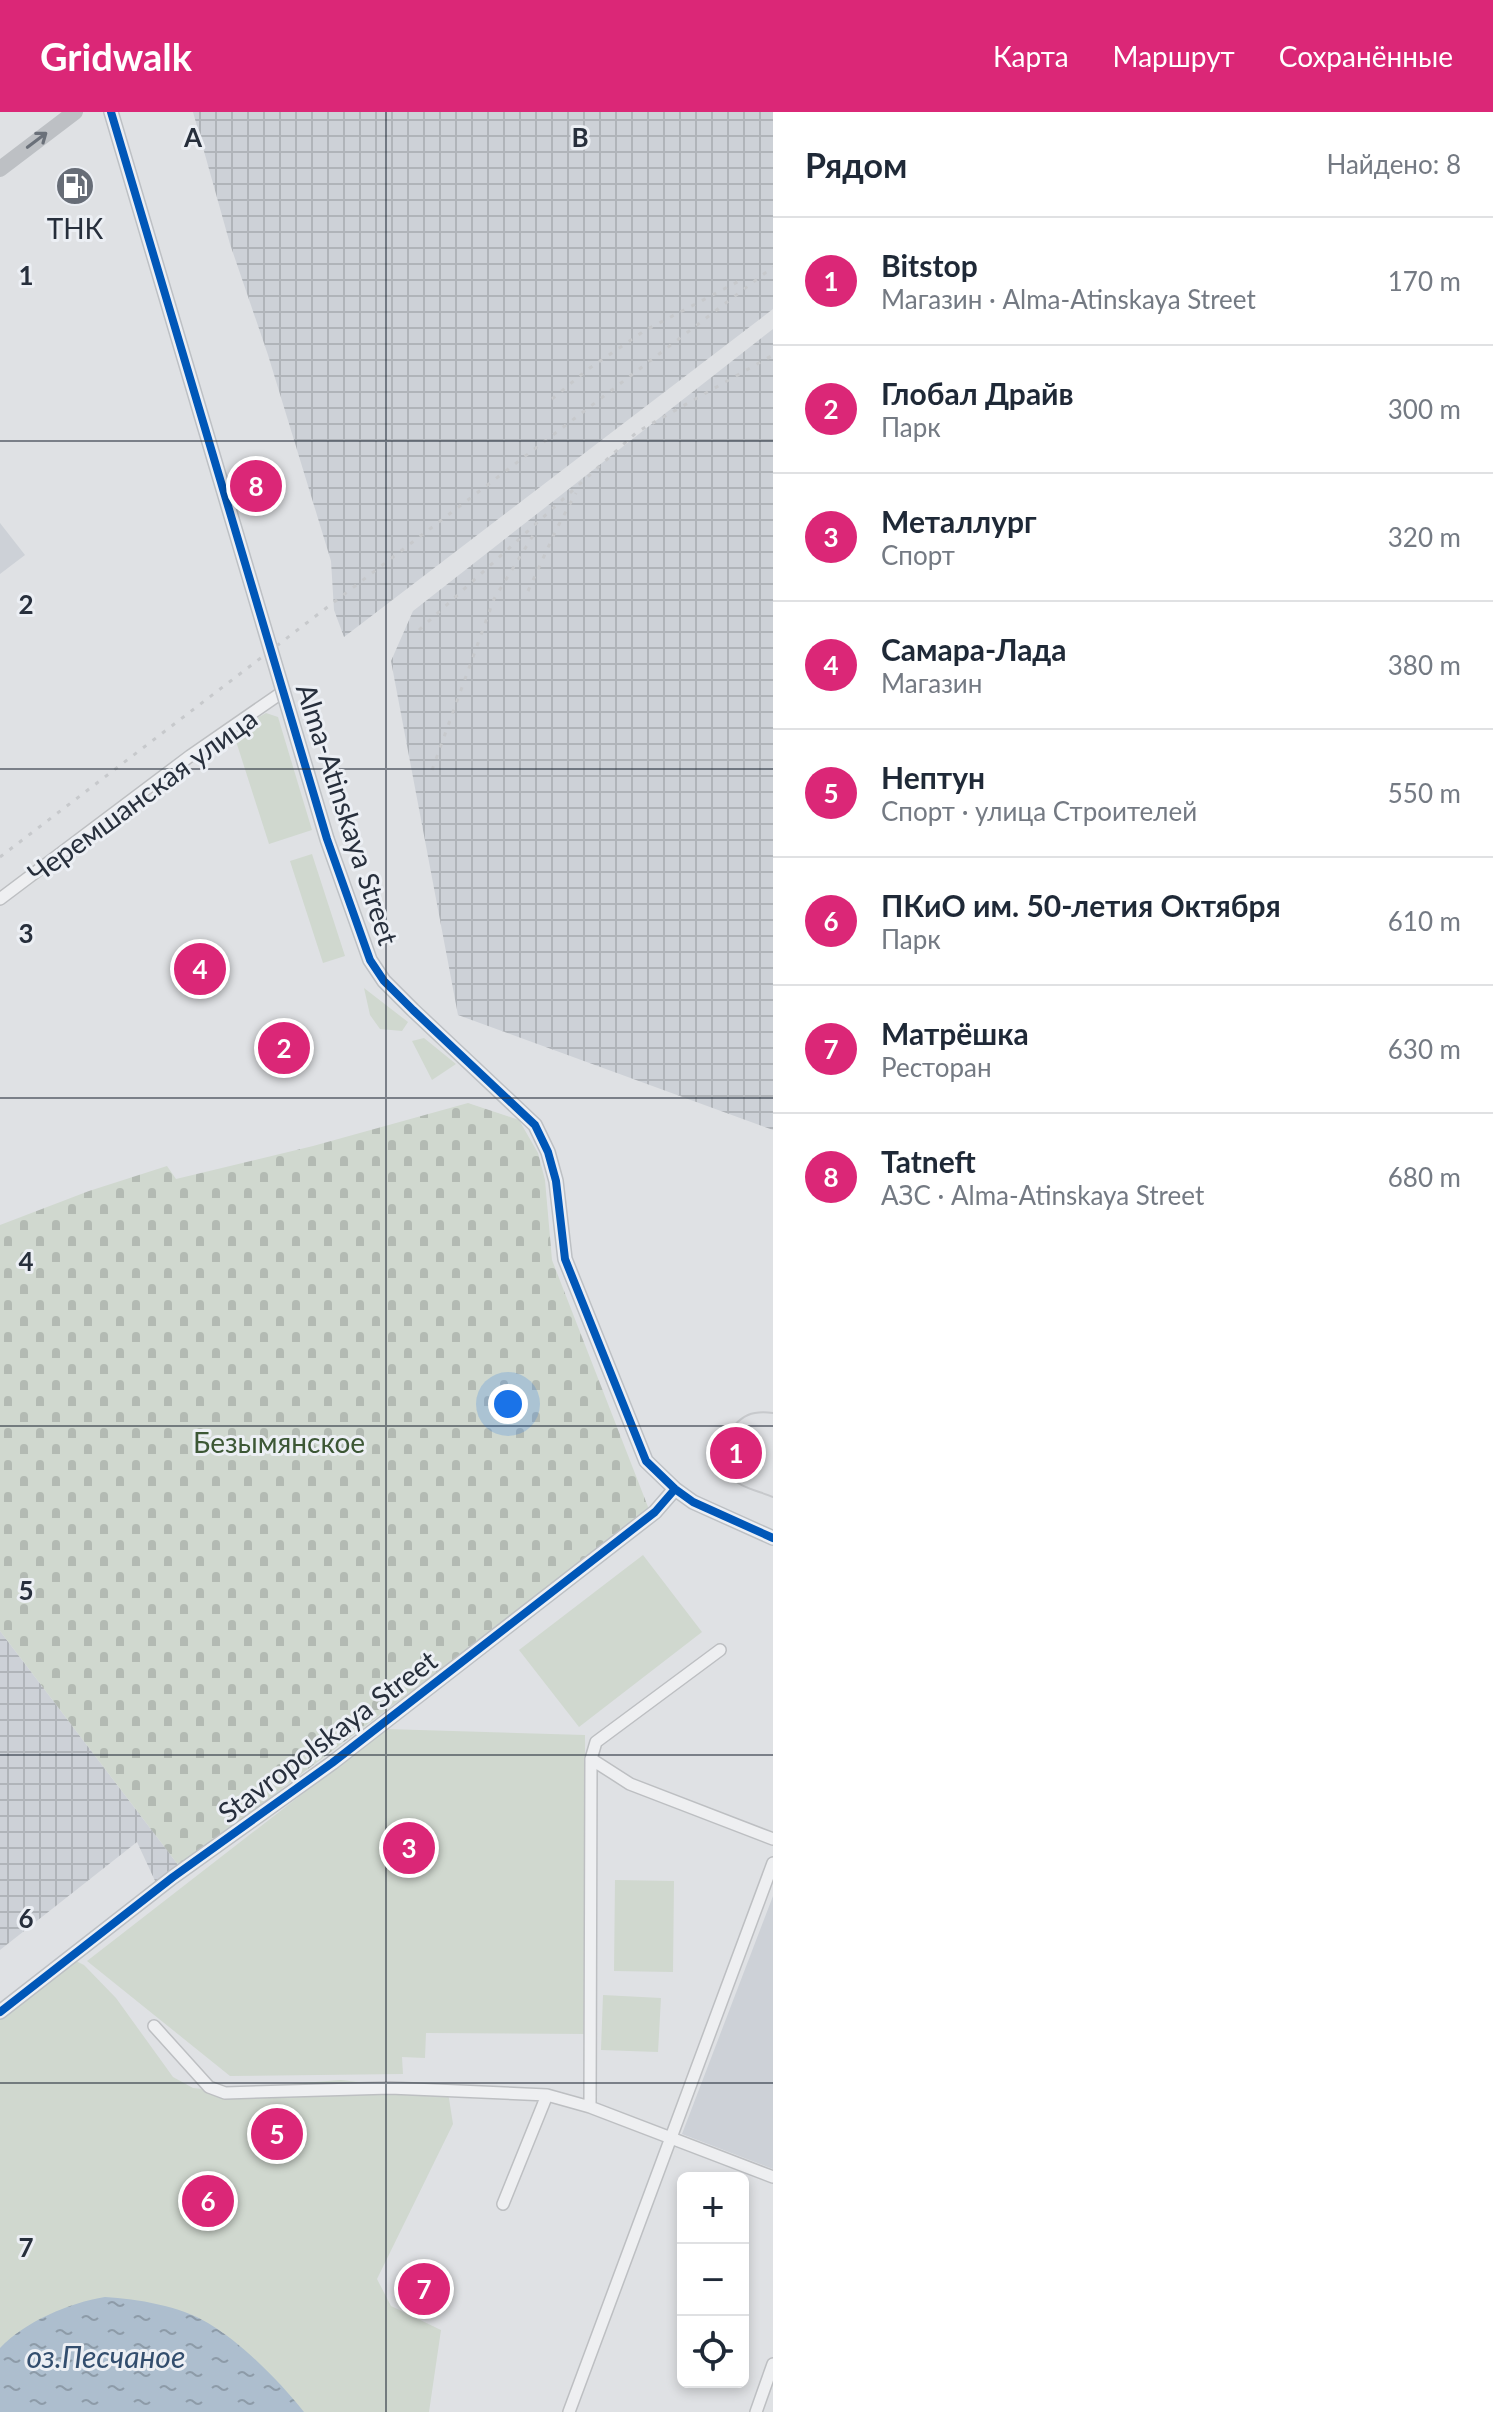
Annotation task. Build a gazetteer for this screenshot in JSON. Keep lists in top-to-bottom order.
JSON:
{
  "streets": {
    "street": ["Черемшанская улица", "Alma-Atinskaya Street", "Stavropolskaya Street"]
  },
  "crossings": [
    ["Черемшанская улица", "Alma-Atinskaya Street"],
    ["Alma-Atinskaya Street", "Stavropolskaya Street"]
  ],
  "water": ["оз.Песчаное"],
  "parks": ["Безымянское"],
  "places": {
    "fuel station": ["ТНК"]
  },
  "page": {
    "header": "Gridwalk",
    "nav": ["Карта", "Маршрут", "Сохранённые"],
    "heading": ["Рядом", "Найдено: 8"],
    "list": [
      {
        "mark": "1",
        "name": "Bitstop",
        "note": "Магазин · Alma-Atinskaya Street",
        "value": "170 m"
      },
      {
        "mark": "2",
        "name": "Глобал Драйв",
        "note": "Парк",
        "value": "300 m"
      },
      {
        "mark": "3",
        "name": "Металлург",
        "note": "Спорт",
        "value": "320 m"
      },
      {
        "mark": "4",
        "name": "Самара-Лада",
        "note": "Магазин",
        "value": "380 m"
      },
      {
        "mark": "5",
        "name": "Нептун",
        "note": "Спорт · улица Строителей",
        "value": "550 m"
      },
      {
        "mark": "6",
        "name": "ПКиО им. 50-летия Октября",
        "note": "Парк",
        "value": "610 m"
      },
      {
        "mark": "7",
        "name": "Матрёшка",
        "note": "Ресторан",
        "value": "630 m"
      },
      {
        "mark": "8",
        "name": "Tatneft",
        "note": "АЗС · Alma-Atinskaya Street",
        "value": "680 m"
      }
    ],
    "pins": [
      "8",
      "4",
      "2",
      "1",
      "3",
      "5",
      "6",
      "7"
    ],
    "map_buttons": ["+", "−"]
  },
  "grid": {
    "columns": ["A", "B"],
    "rows": [
      "1",
      "2",
      "3",
      "4",
      "5",
      "6",
      "7"
    ]
  }
}
